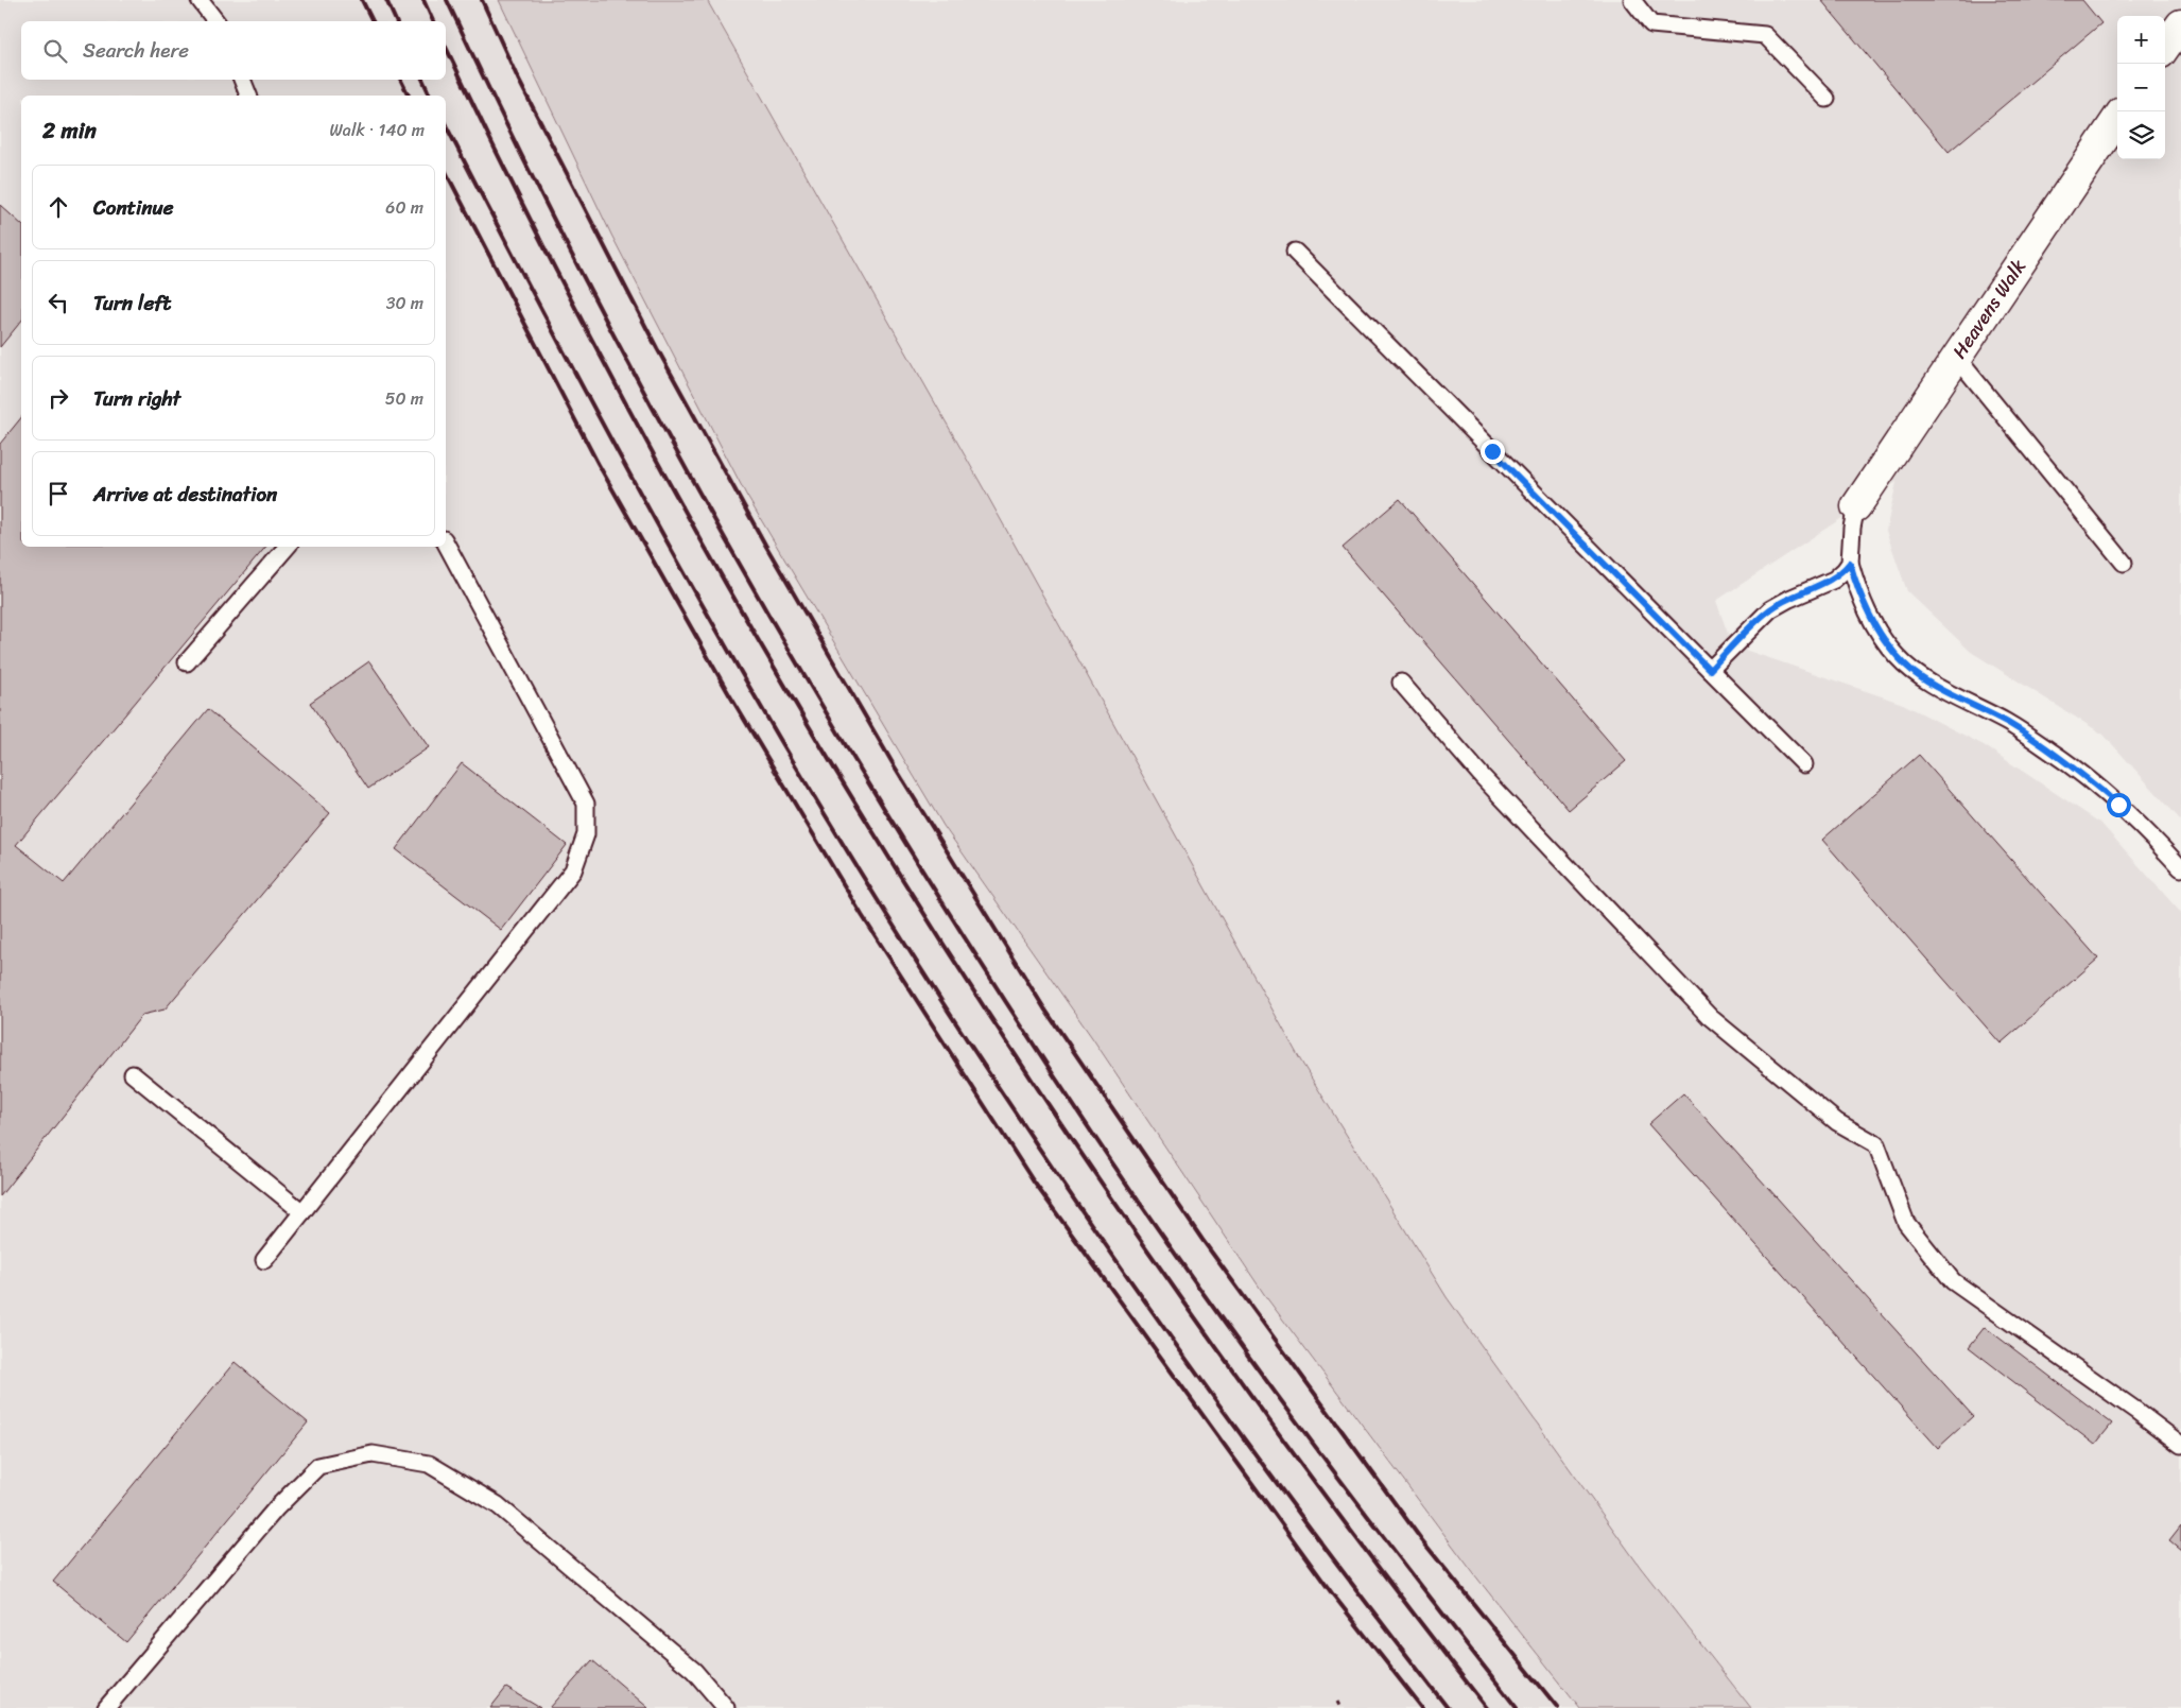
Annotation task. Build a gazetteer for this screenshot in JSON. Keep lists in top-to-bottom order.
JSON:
{
  "streets": {
    "street": ["Heavens Walk"]
  },
  "page": {
    "map_buttons": ["+", "−"],
    "search": "Search here",
    "heading": ["2 min", "Walk · 140 m"],
    "list": [
      ["Continue", "60 m"],
      ["Turn left", "30 m"],
      ["Turn right", "50 m"],
      "Arrive at destination"
    ]
  }
}
